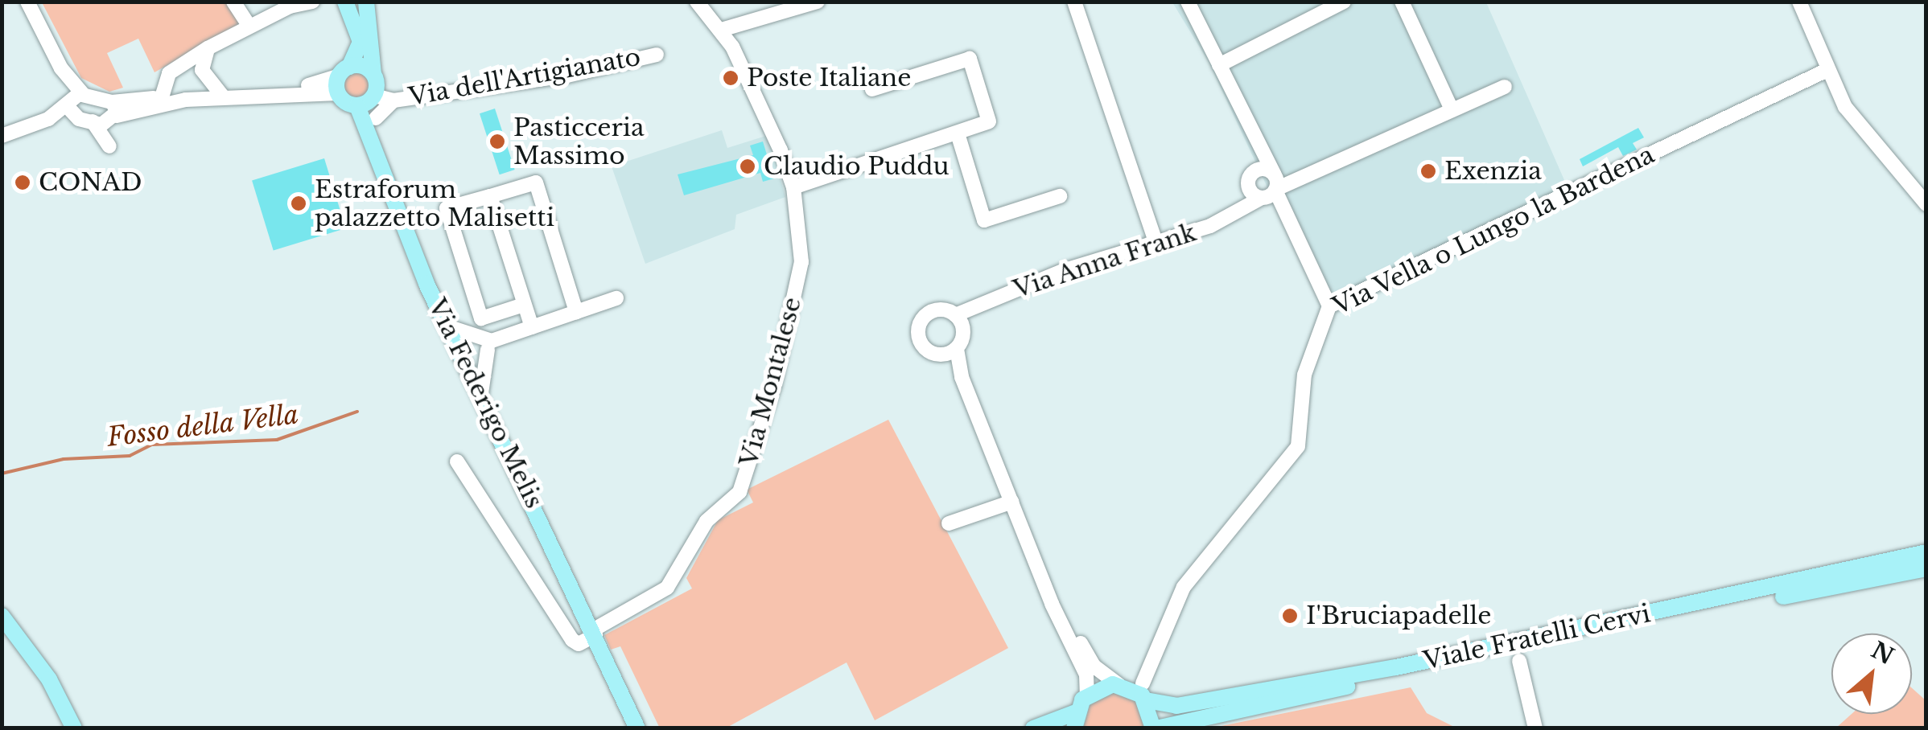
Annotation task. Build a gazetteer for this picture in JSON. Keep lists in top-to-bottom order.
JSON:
{
  "streets": {
    "main road": ["Via Federigo Melis", "Viale Fratelli Cervi"],
    "street": [
      "Via dell'Artigianato",
      "Via Vella o Lungo la Bardena",
      "Via Anna Frank",
      "Via Montalese"
    ]
  },
  "crossings": [
    ["Via dell'Artigianato", "Via Federigo Melis"],
    ["Via Vella o Lungo la Bardena", "Viale Fratelli Cervi"],
    ["Via Montalese", "Via Federigo Melis"]
  ],
  "water": ["Fosso della Vella"],
  "places": [
    "Poste Italiane",
    "Pasticceria Massimo",
    "Claudio Puddu",
    "Exenzia",
    "CONAD",
    "Estraforum palazzetto Malisetti",
    "I'Bruciapadelle"
  ],
  "north": "top right"
}
